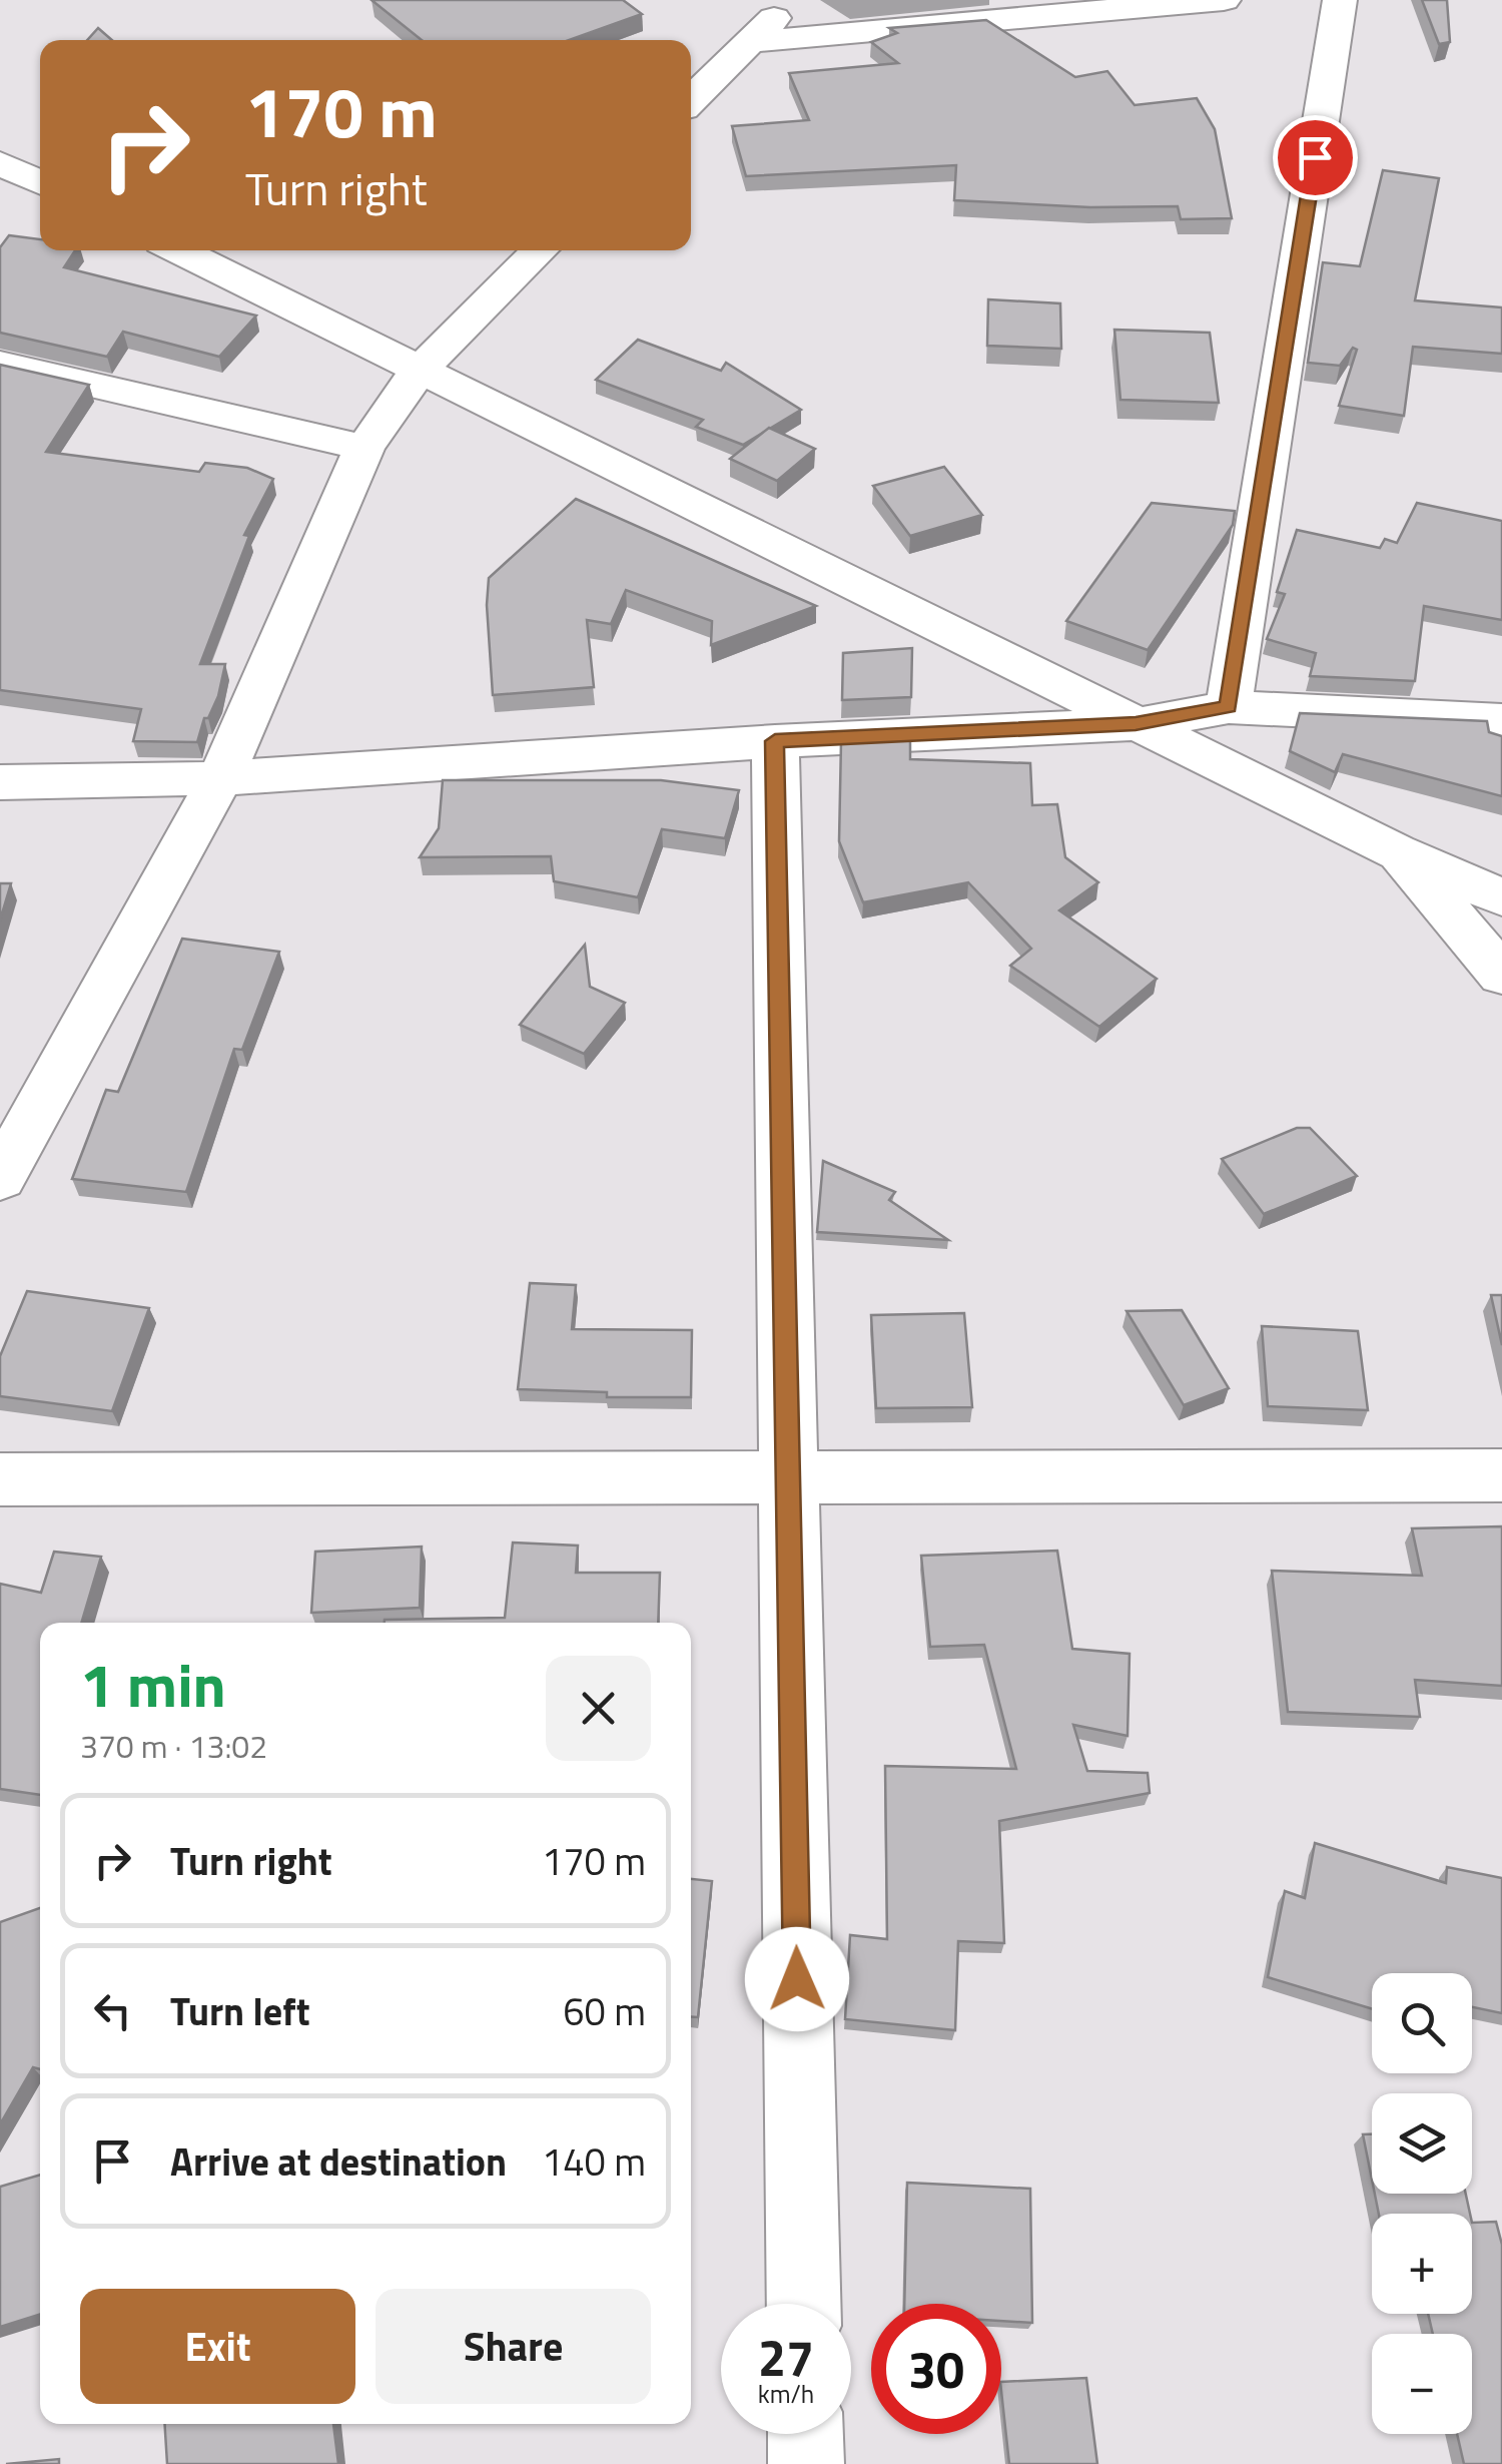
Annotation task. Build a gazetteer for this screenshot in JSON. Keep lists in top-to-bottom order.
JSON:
{
  "page": {
    "turn": ["170 m", "Turn right"],
    "heading": ["1 min", "370 m · 13:02"],
    "list": [
      {
        "name": "Turn right",
        "value": "170 m"
      },
      {
        "name": "Turn left",
        "value": "60 m"
      },
      {
        "name": "Arrive at destination",
        "value": "140 m"
      }
    ],
    "map_buttons": ["+", "−"],
    "buttons": ["Exit", "Share"],
    "speed": "27 km/h",
    "limit": "30"
  }
}
